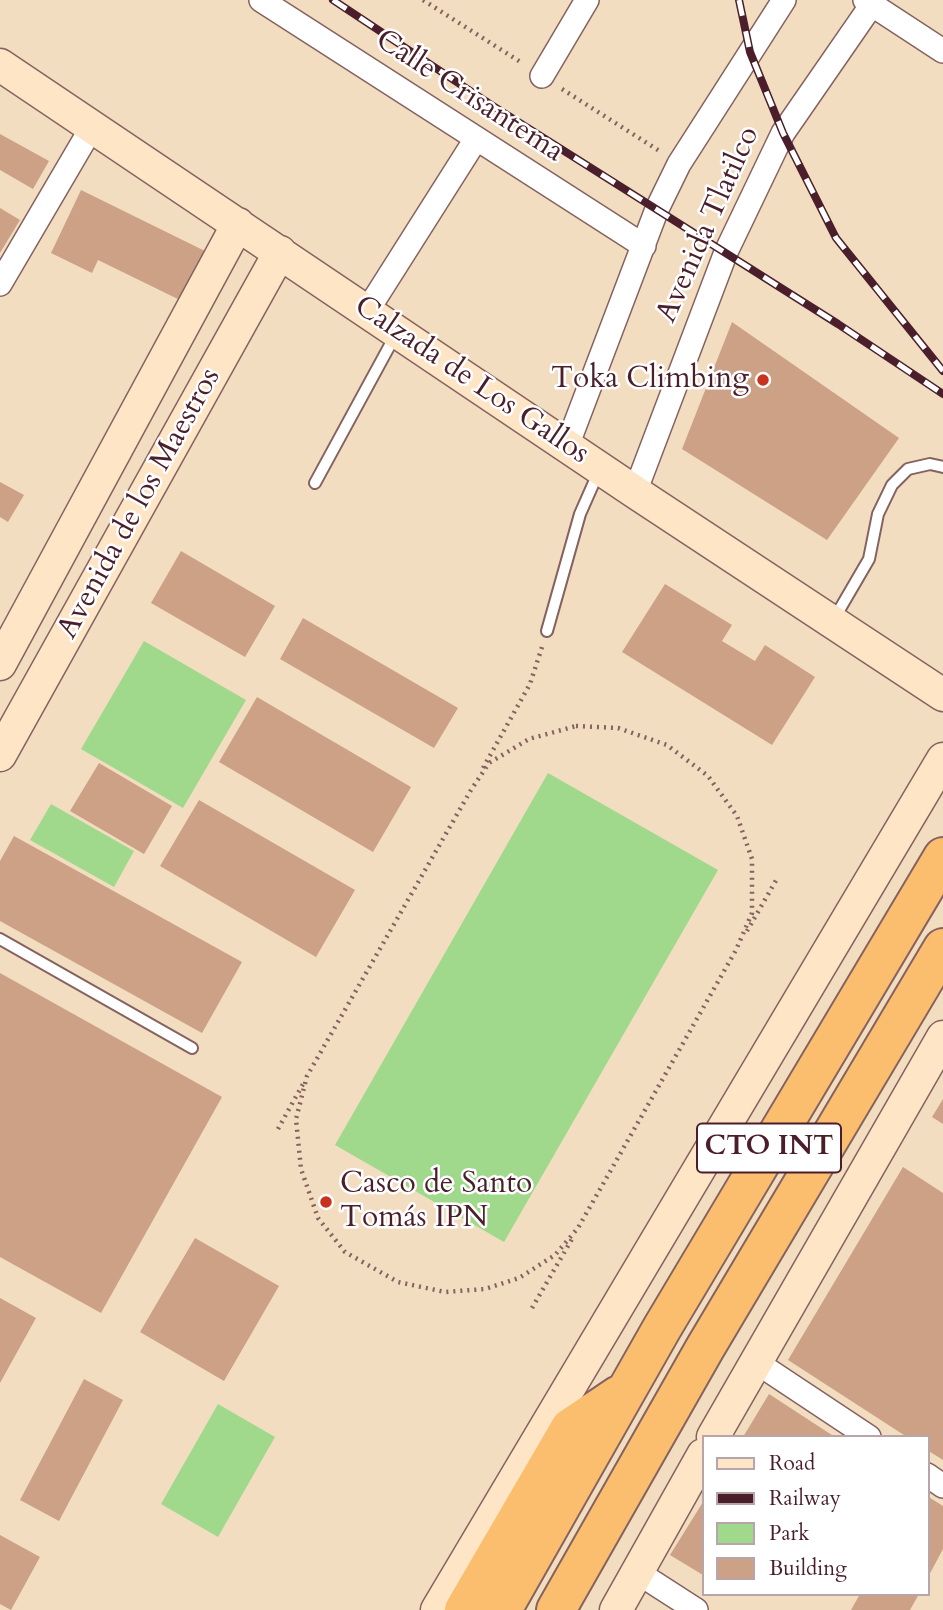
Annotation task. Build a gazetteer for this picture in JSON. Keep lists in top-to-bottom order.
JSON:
{
  "streets": {
    "highway": ["CTO INT"],
    "main road": ["Calzada de Los Gallos", "Avenida de los Maestros"],
    "street": ["Calle Crisantema", "Avenida Tlatilco"]
  },
  "crossings": [
    ["Calle Crisantema", "Avenida Tlatilco"],
    ["Avenida Tlatilco", "Calzada de Los Gallos"],
    ["Calzada de Los Gallos", "Avenida de los Maestros"]
  ],
  "places": ["Toka Climbing", "Casco de Santo Tomás IPN"],
  "legend": [
    "Road",
    "Railway",
    "Park",
    "Building"
  ]
}
